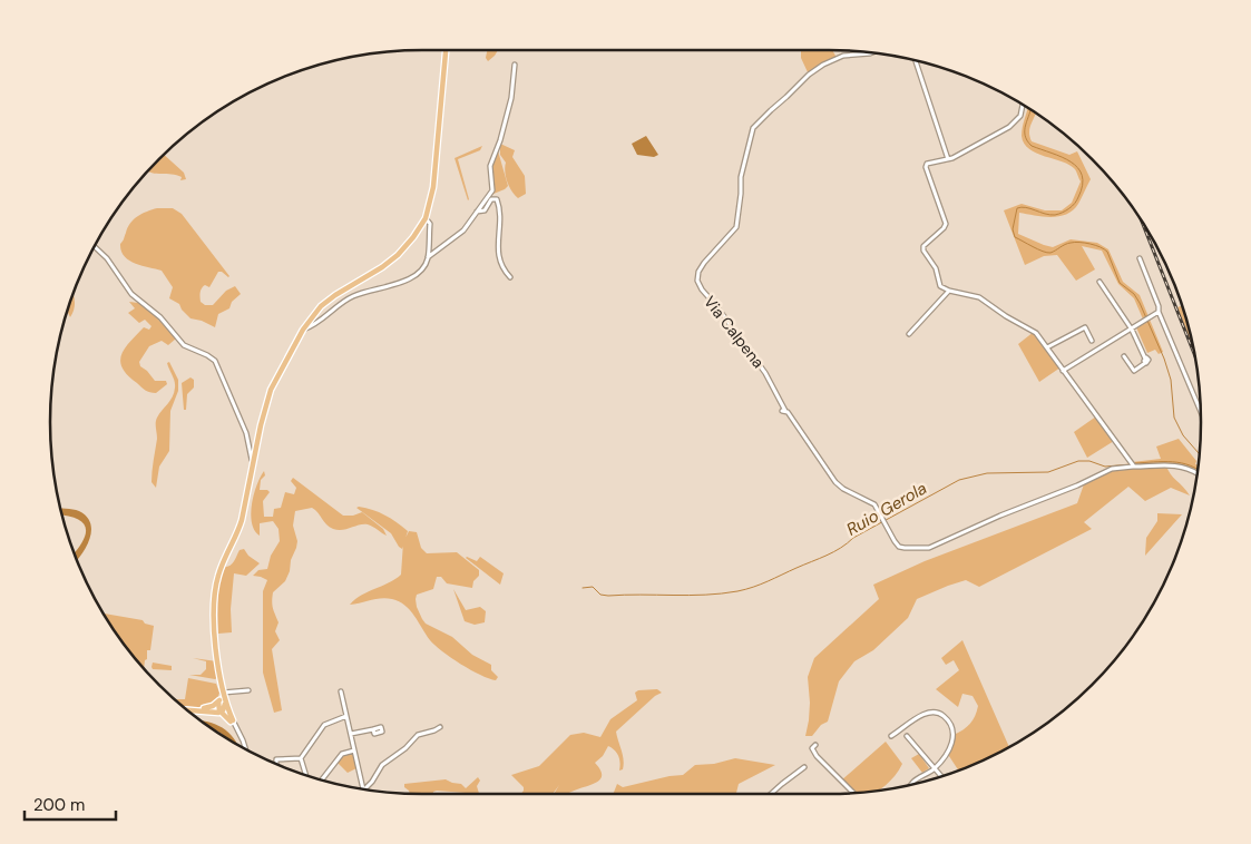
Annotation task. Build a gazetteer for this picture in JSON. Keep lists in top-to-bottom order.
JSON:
{
  "streets": {
    "street": ["Via Calpena"]
  },
  "water": ["Ruio Gerola"],
  "scale_bar": "200 m"
}
